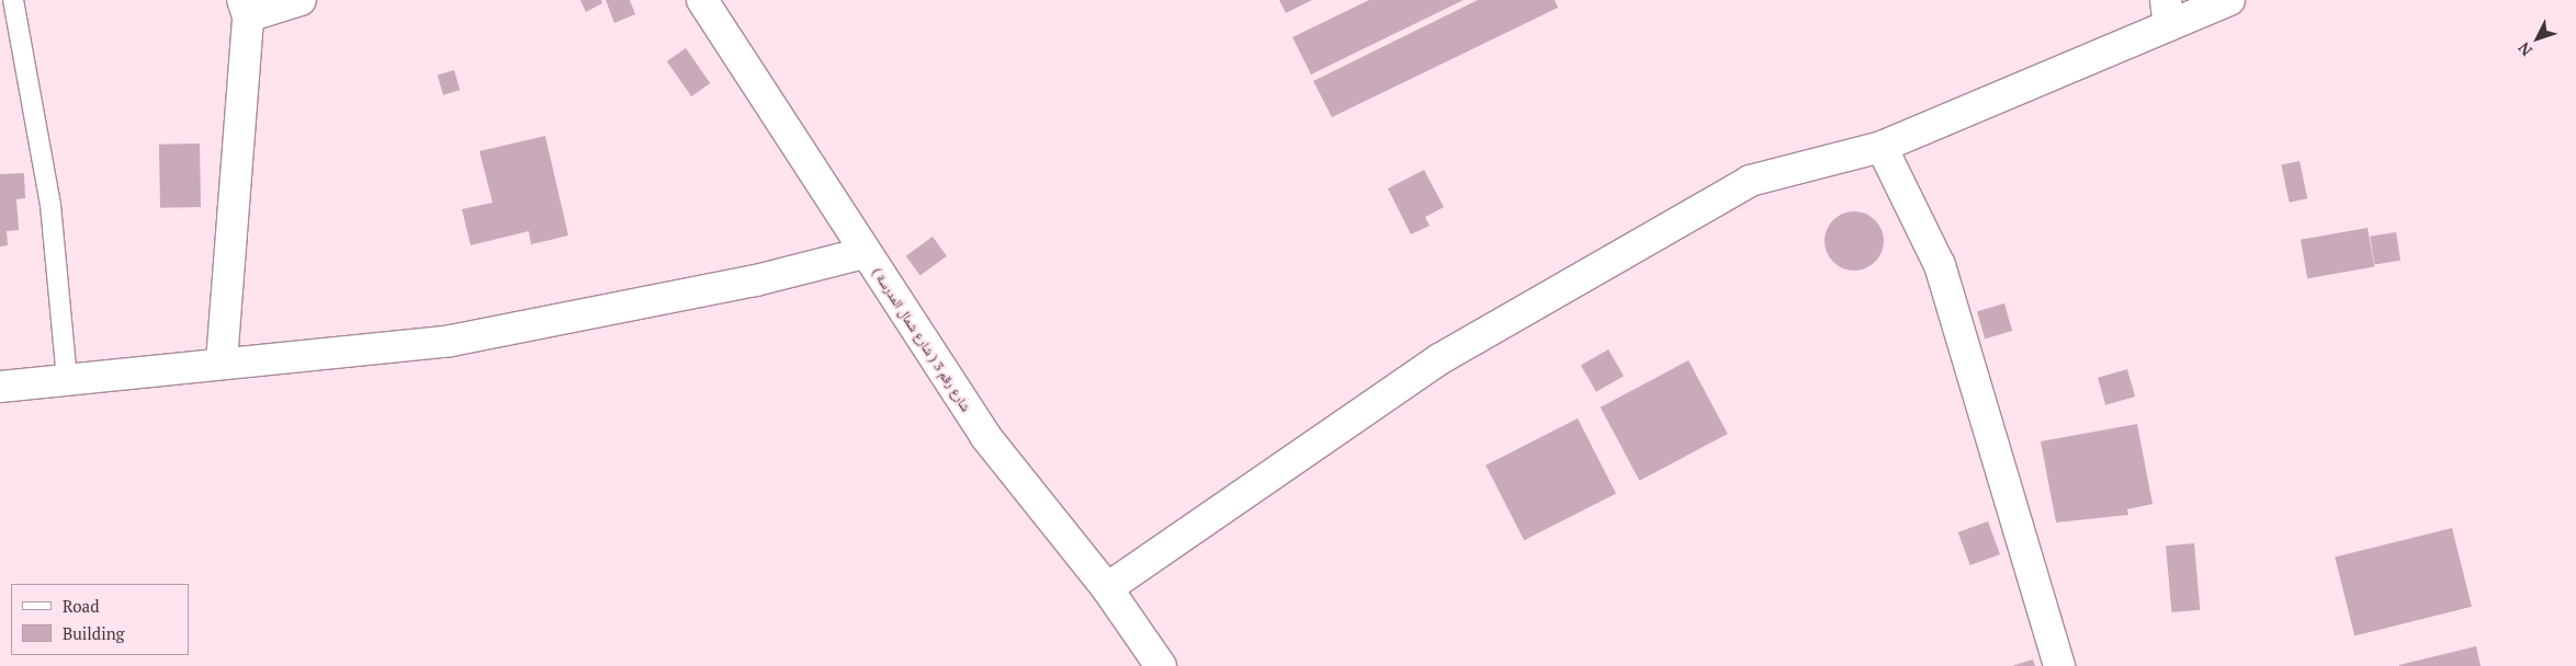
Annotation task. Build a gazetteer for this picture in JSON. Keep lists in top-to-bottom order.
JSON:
{
  "streets": {
    "street": ["شارع رقم 3 ( شارع شمال المدرسة )"]
  },
  "legend": ["Road", "Building"],
  "north": "bottom left"
}
